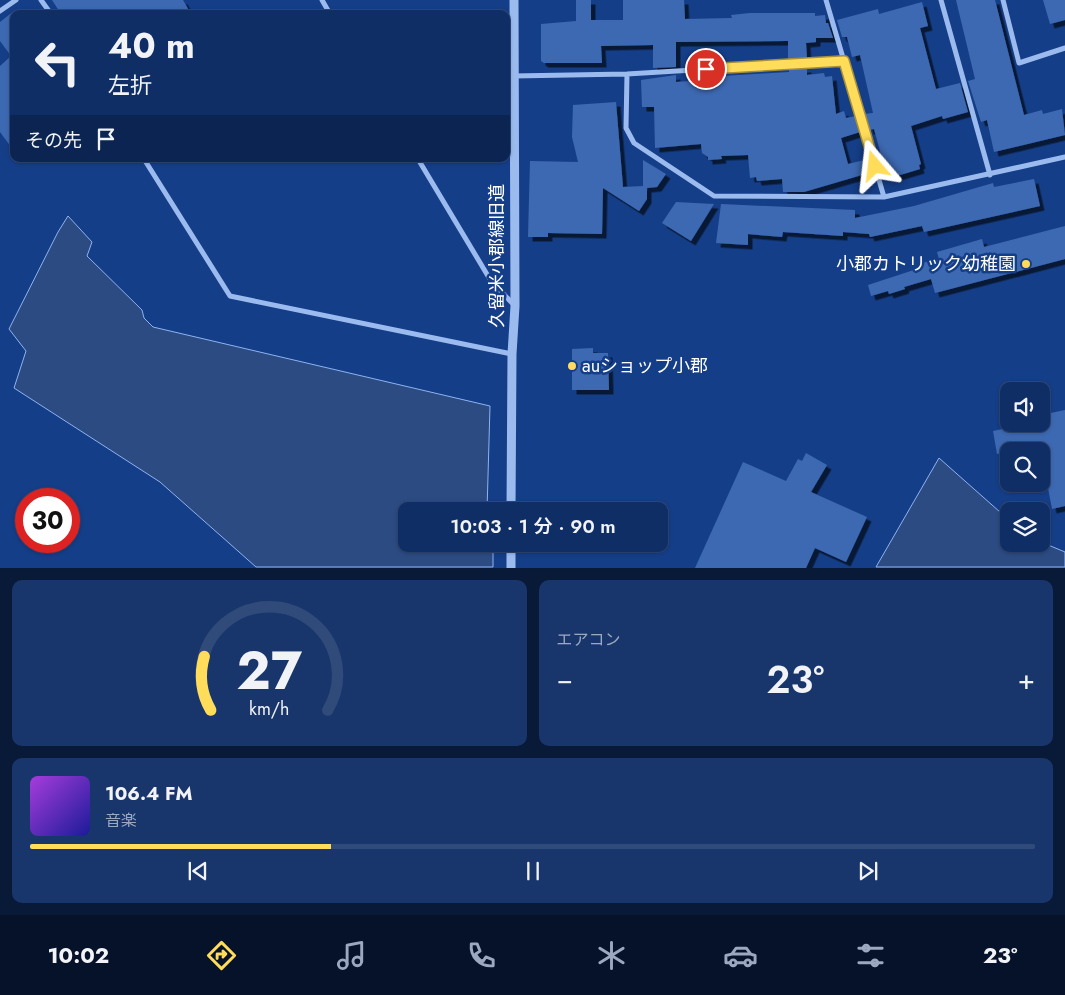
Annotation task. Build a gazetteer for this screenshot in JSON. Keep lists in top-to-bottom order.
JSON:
{
  "streets": {
    "street": ["久留米小郡線旧道"]
  },
  "places": ["小郡カトリック幼稚園", "auショップ小郡"],
  "page": {
    "turn": ["40 m", "左折"],
    "then": "その先",
    "limit": "30",
    "trip": "10:03 · 1 分 · 90 m",
    "tile": "エアコン",
    "heat": ["−", "23°", "+"],
    "song": ["106.4 FM", "音楽"],
    "tabs": ["10:02", "23°"],
    "gauge": ["27", "km/h"]
  }
}
